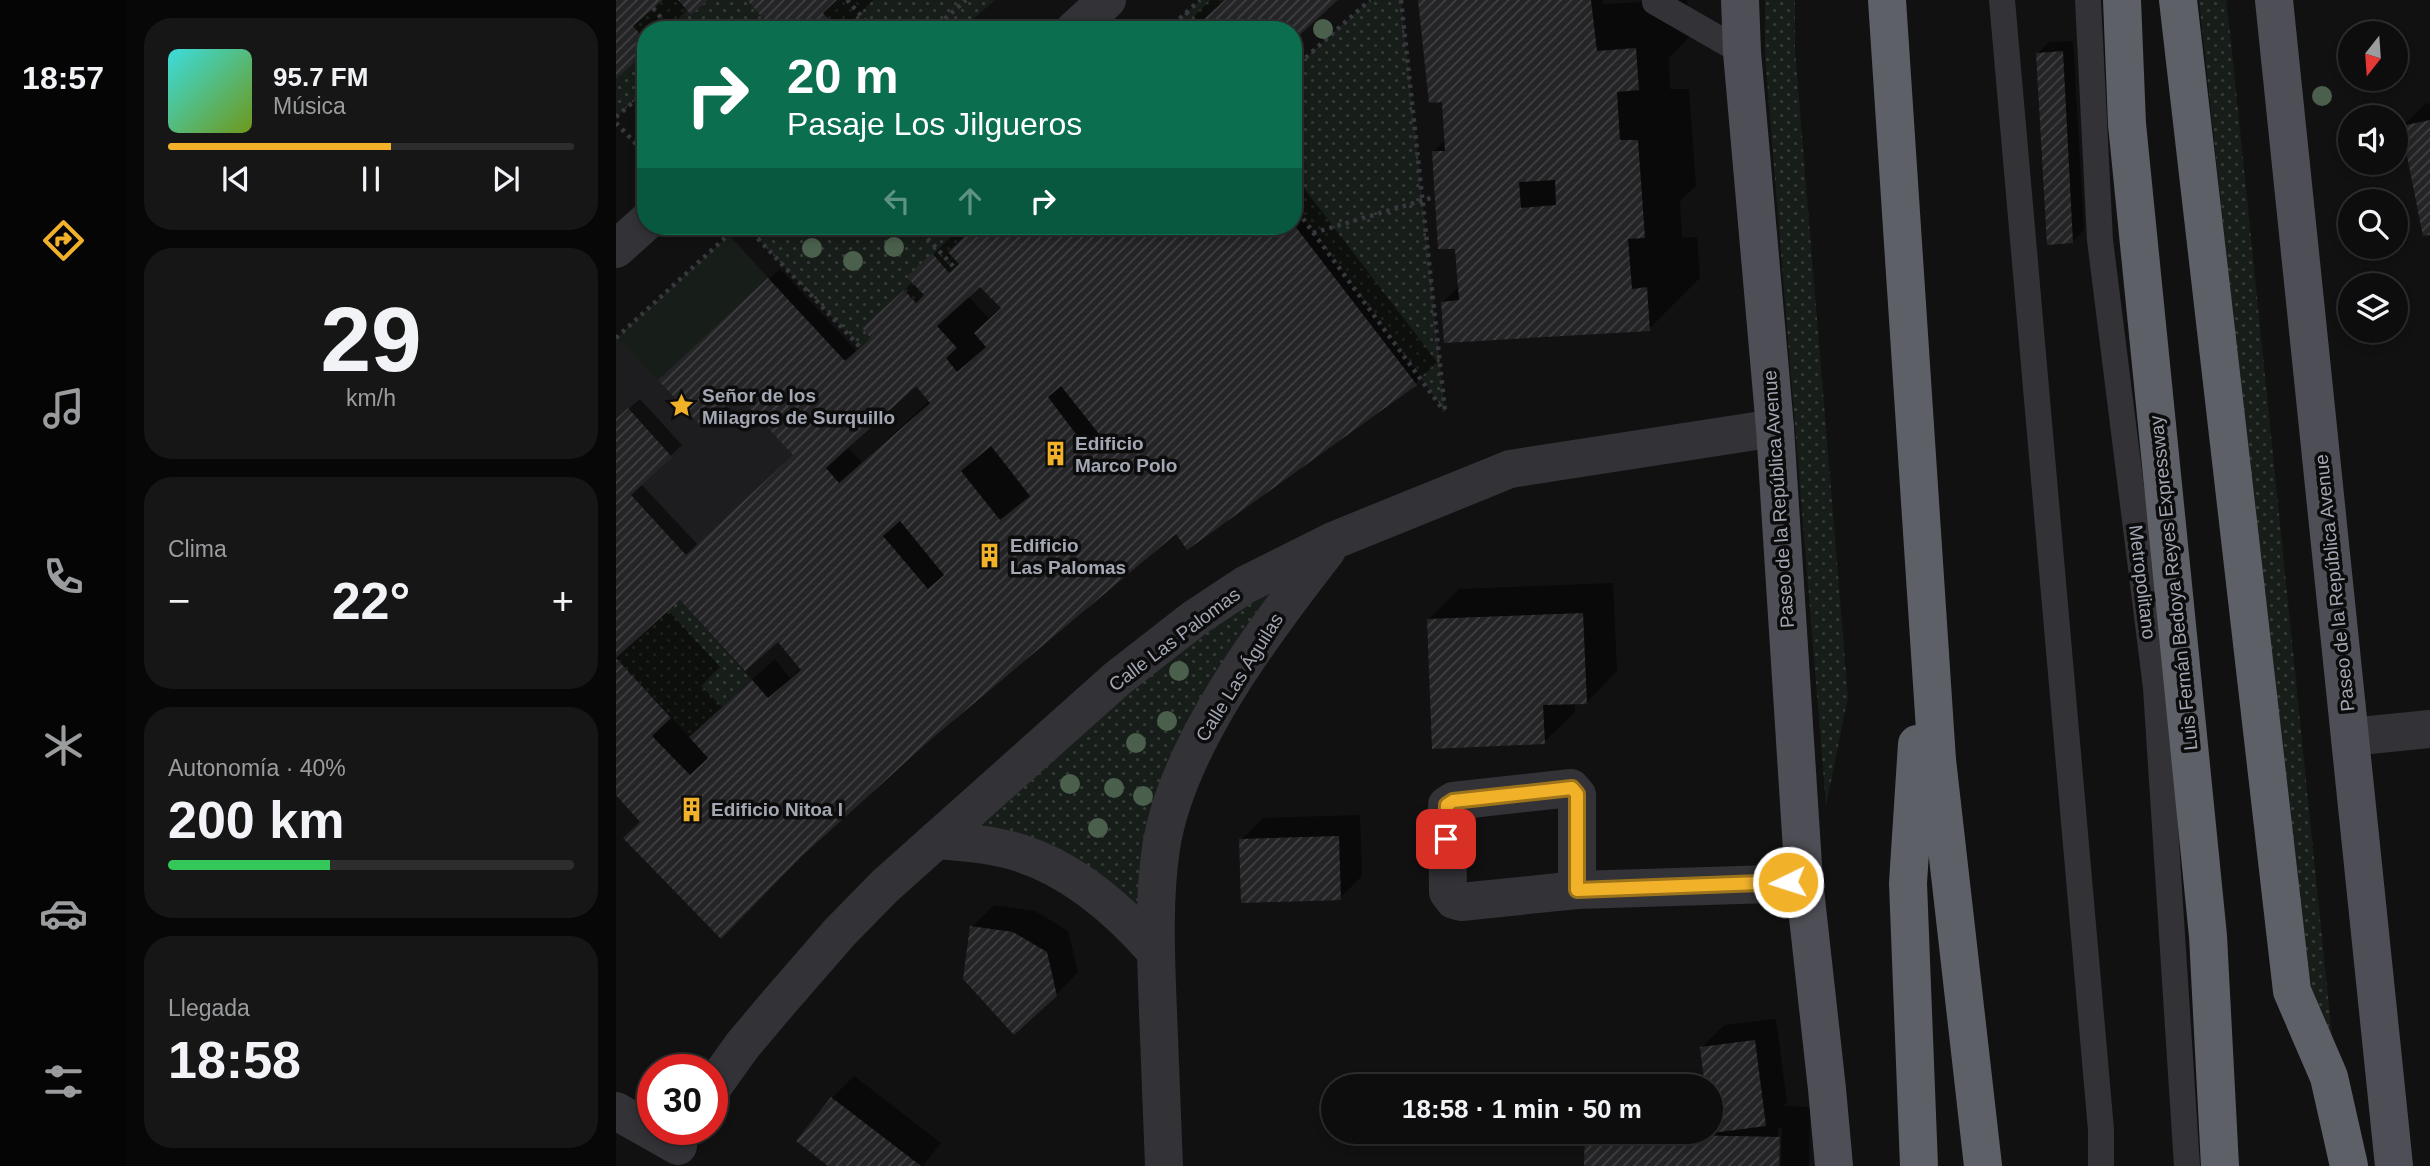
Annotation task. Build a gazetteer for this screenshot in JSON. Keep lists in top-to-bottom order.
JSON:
{
  "streets": {
    "highway": ["Luis Fernán Bedoya Reyes Expressway"],
    "main road": ["Paseo de la República Avenue"],
    "street": ["Calle Las Palomas", "Calle Las Águilas"],
    "lane": ["Metropolitano"]
  },
  "crossings": [
    ["Paseo de la República Avenue", "Calle Las Palomas"],
    ["Calle Las Palomas", "Calle Las Águilas"]
  ],
  "places": {
    "place": ["Señor de los Milagros de Surquillo"],
    "building": ["Edificio Marco Polo", "Edificio Las Palomas", "Edificio Nitoa I"]
  },
  "north": "bottom",
  "page": {
    "tabs": "18:57",
    "turn": ["20 m", "Pasaje Los Jilgueros"],
    "song": ["95.7 FM", "Música"],
    "tile": [
      ["29", "km/h"],
      "Clima",
      ["Autonomía · 40%", "200 km"],
      ["Llegada", "18:58"]
    ],
    "heat": ["−", "22°", "+"],
    "limit": "30",
    "trip": "18:58 · 1 min · 50 m"
  }
}
